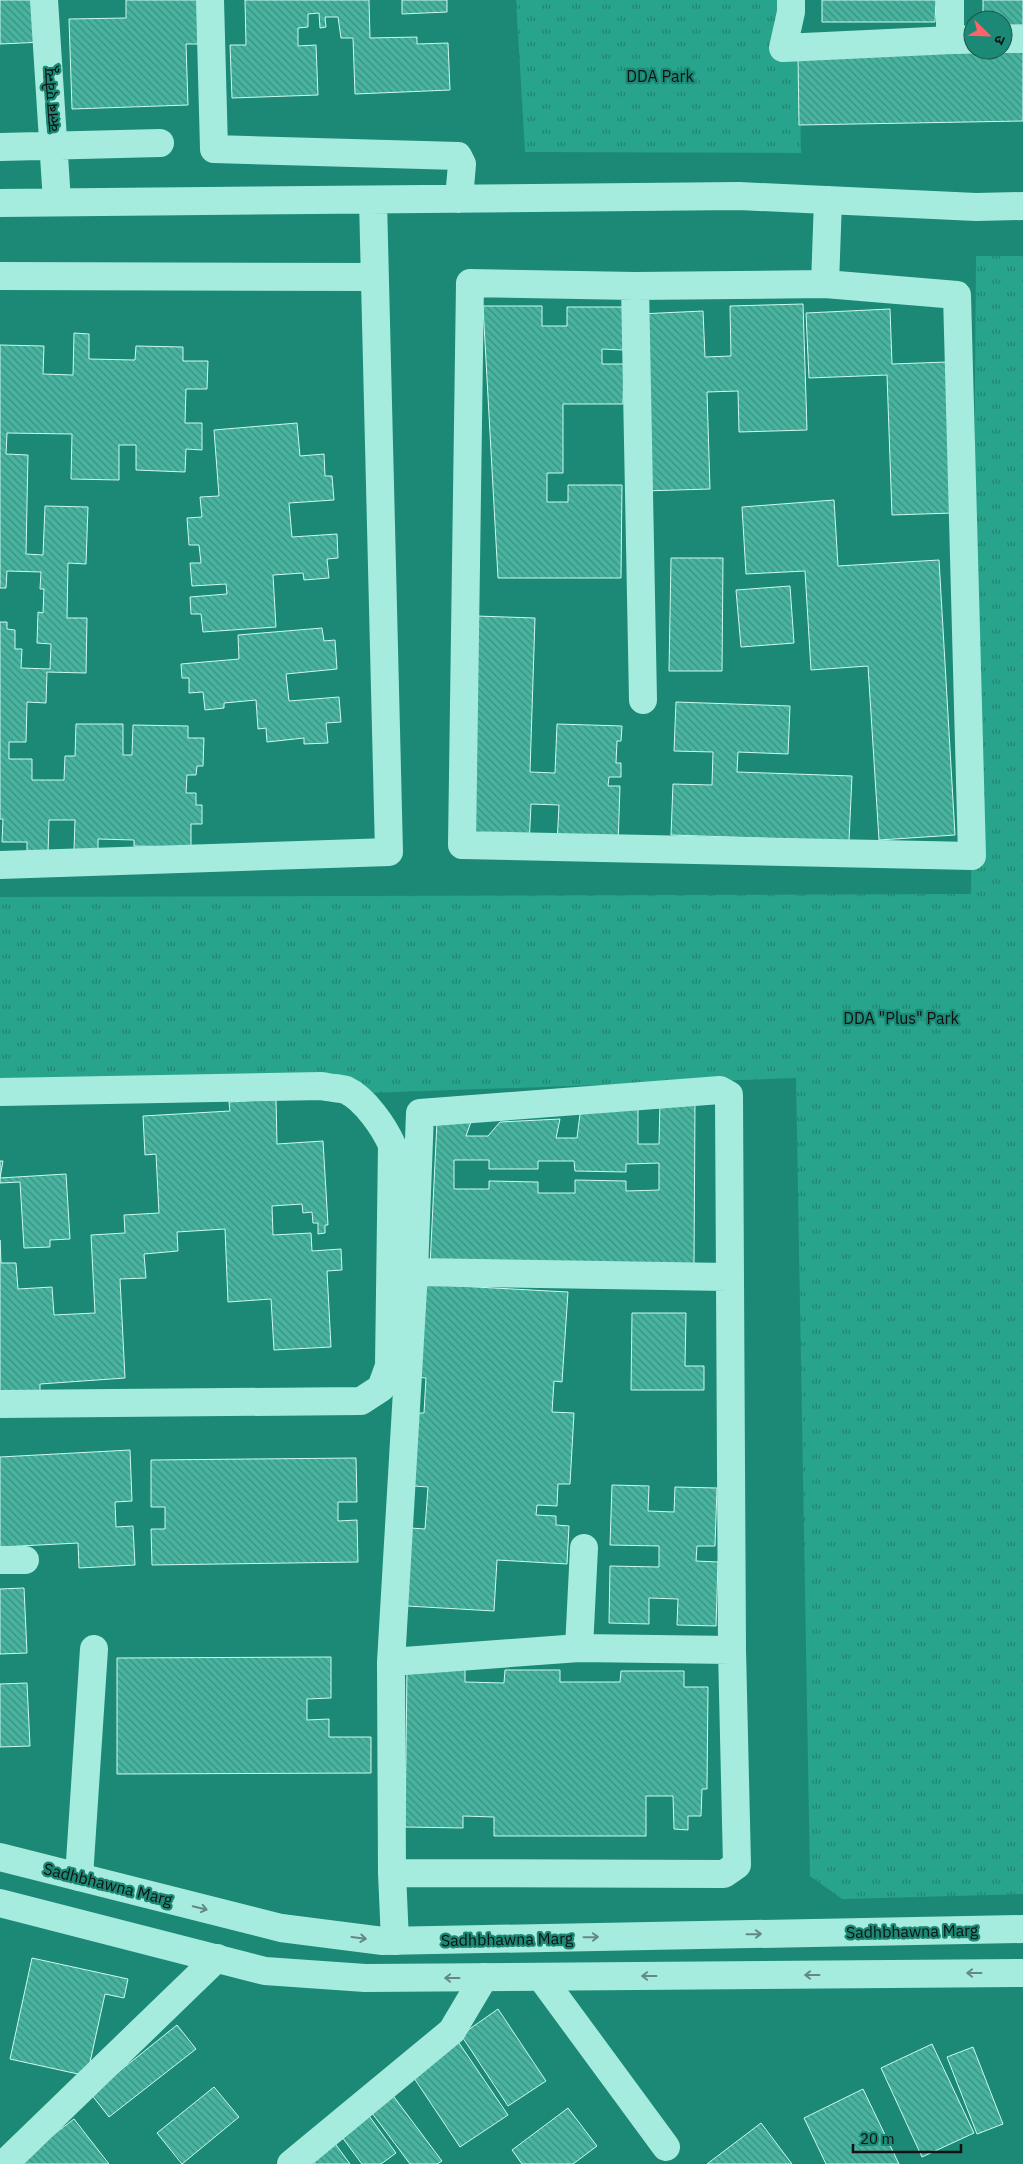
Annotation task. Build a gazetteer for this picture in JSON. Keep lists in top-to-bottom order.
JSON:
{
  "streets": {
    "street": ["क्लब एवेन्यू", "Sadhbhawna Marg"]
  },
  "parks": ["DDA Park", "DDA \"Plus\" Park"],
  "scale_bar": "20 m",
  "north": "bottom right"
}
